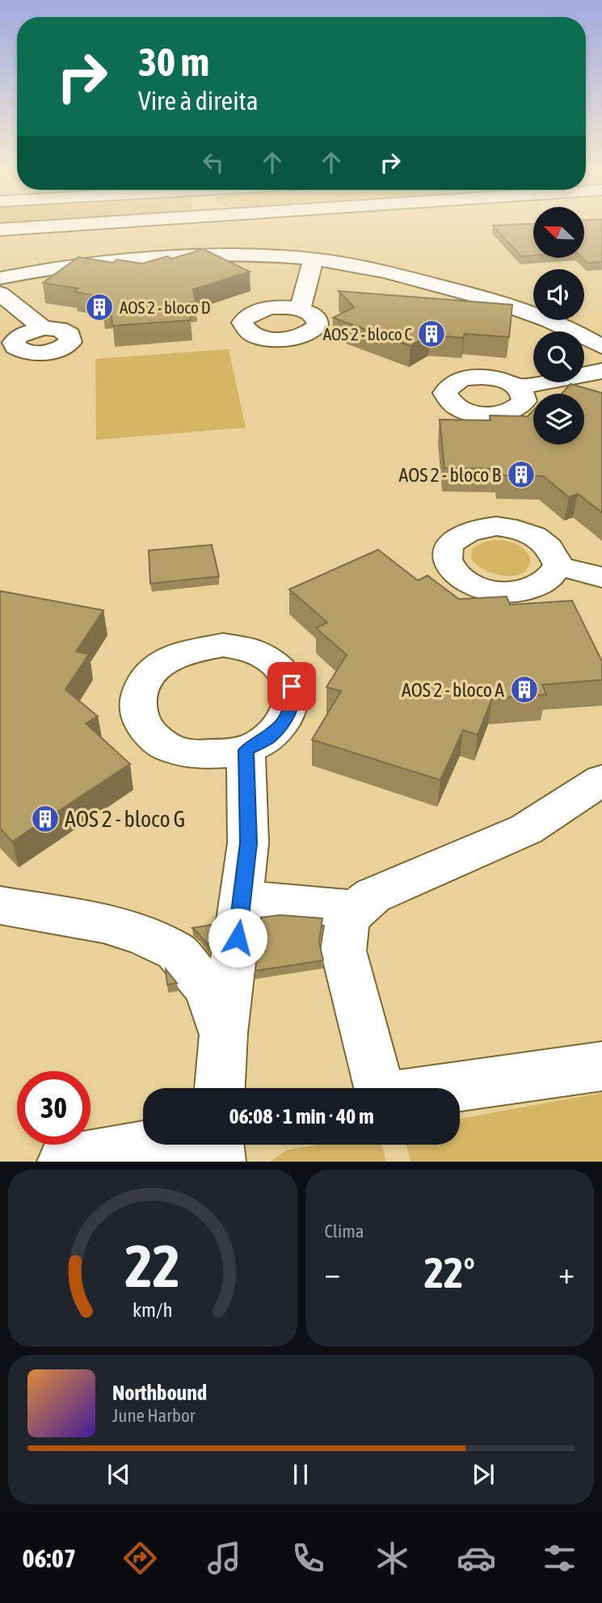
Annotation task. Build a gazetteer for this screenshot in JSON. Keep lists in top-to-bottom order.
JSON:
{
  "places": {
    "building": [
      "AOS 2 - bloco D",
      "AOS 2 - bloco C",
      "AOS 2 - bloco B",
      "AOS 2 - bloco A",
      "AOS 2 - bloco G"
    ]
  },
  "north": "top left",
  "page": {
    "turn": ["30 m", "Vire à direita"],
    "limit": "30",
    "trip": "06:08 · 1 min · 40 m",
    "tile": "Clima",
    "heat": ["−", "22°", "+"],
    "song": ["Northbound", "June Harbor"],
    "tabs": "06:07",
    "gauge": ["22", "km/h"]
  }
}
